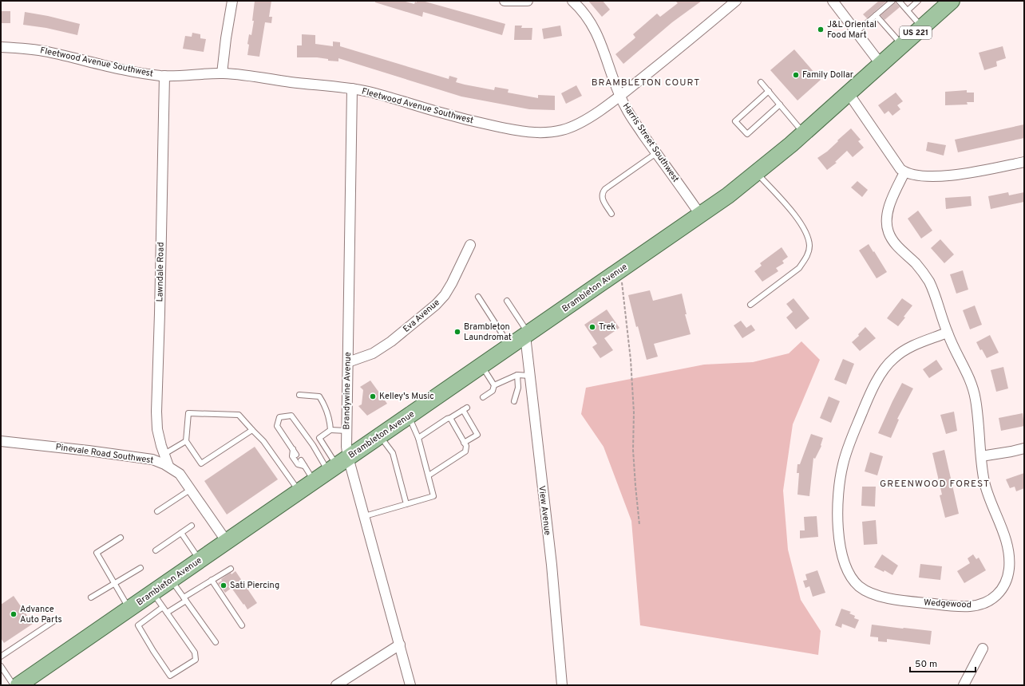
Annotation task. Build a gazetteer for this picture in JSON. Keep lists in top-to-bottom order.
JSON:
{
  "streets": {
    "main road": ["US 221", "Brambleton Avenue"],
    "street": [
      "Fleetwood Avenue Southwest",
      "Harris Street Southwest",
      "Lawndale Road",
      "Eva Avenue",
      "Brandywine Avenue",
      "Pinevale Road Southwest",
      "View Avenue",
      "Wedgewood"
    ]
  },
  "crossings": [
    ["US 221", "Brambleton Avenue"],
    ["Fleetwood Avenue Southwest", "Harris Street Southwest"],
    ["Fleetwood Avenue Southwest", "Lawndale Road"],
    ["Fleetwood Avenue Southwest", "Brandywine Avenue"],
    ["Harris Street Southwest", "Brambleton Avenue"],
    ["Lawndale Road", "Pinevale Road Southwest"],
    ["Brambleton Avenue", "Brandywine Avenue"],
    ["Brambleton Avenue", "Pinevale Road Southwest"],
    ["Brambleton Avenue", "View Avenue"],
    ["Eva Avenue", "Brandywine Avenue"]
  ],
  "districts": ["BRAMBLETON COURT", "GREENWOOD FOREST"],
  "places": [
    "J&L Oriental Food Mart",
    "Family Dollar",
    "Trek",
    "Brambleton Laundromat",
    "Kelley's Music",
    "Sati Piercing",
    "Advance Auto Parts"
  ],
  "scale_bar": "50 m"
}
